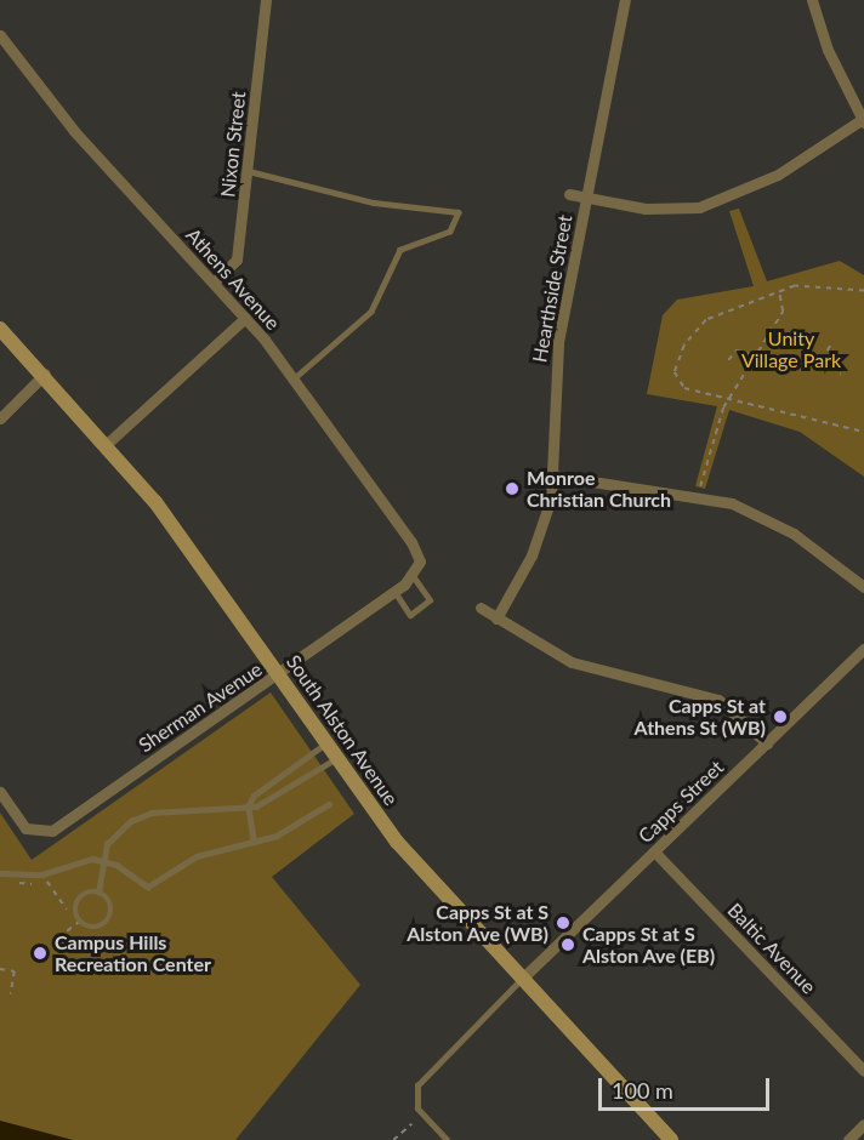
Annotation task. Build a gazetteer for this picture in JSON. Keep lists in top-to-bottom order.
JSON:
{
  "streets": {
    "street": [
      "Nixon Street",
      "Athens Avenue",
      "Hearthside Street",
      "Sherman Avenue",
      "South Alston Avenue",
      "Capps Street",
      "Baltic Avenue"
    ]
  },
  "crossings": [
    ["Nixon Street", "Athens Avenue"],
    ["Athens Avenue", "Sherman Avenue"],
    ["Sherman Avenue", "South Alston Avenue"],
    ["South Alston Avenue", "Capps Street"],
    ["Capps Street", "Baltic Avenue"]
  ],
  "parks": ["Unity Village Park"],
  "places": [
    "Monroe Christian Church",
    "Capps St at Athens St (WB)",
    "Capps St at S Alston Ave (WB)",
    "Capps St at S Alston Ave (EB)",
    "Campus Hills Recreation Center"
  ],
  "scale_bar": "100 m"
}
